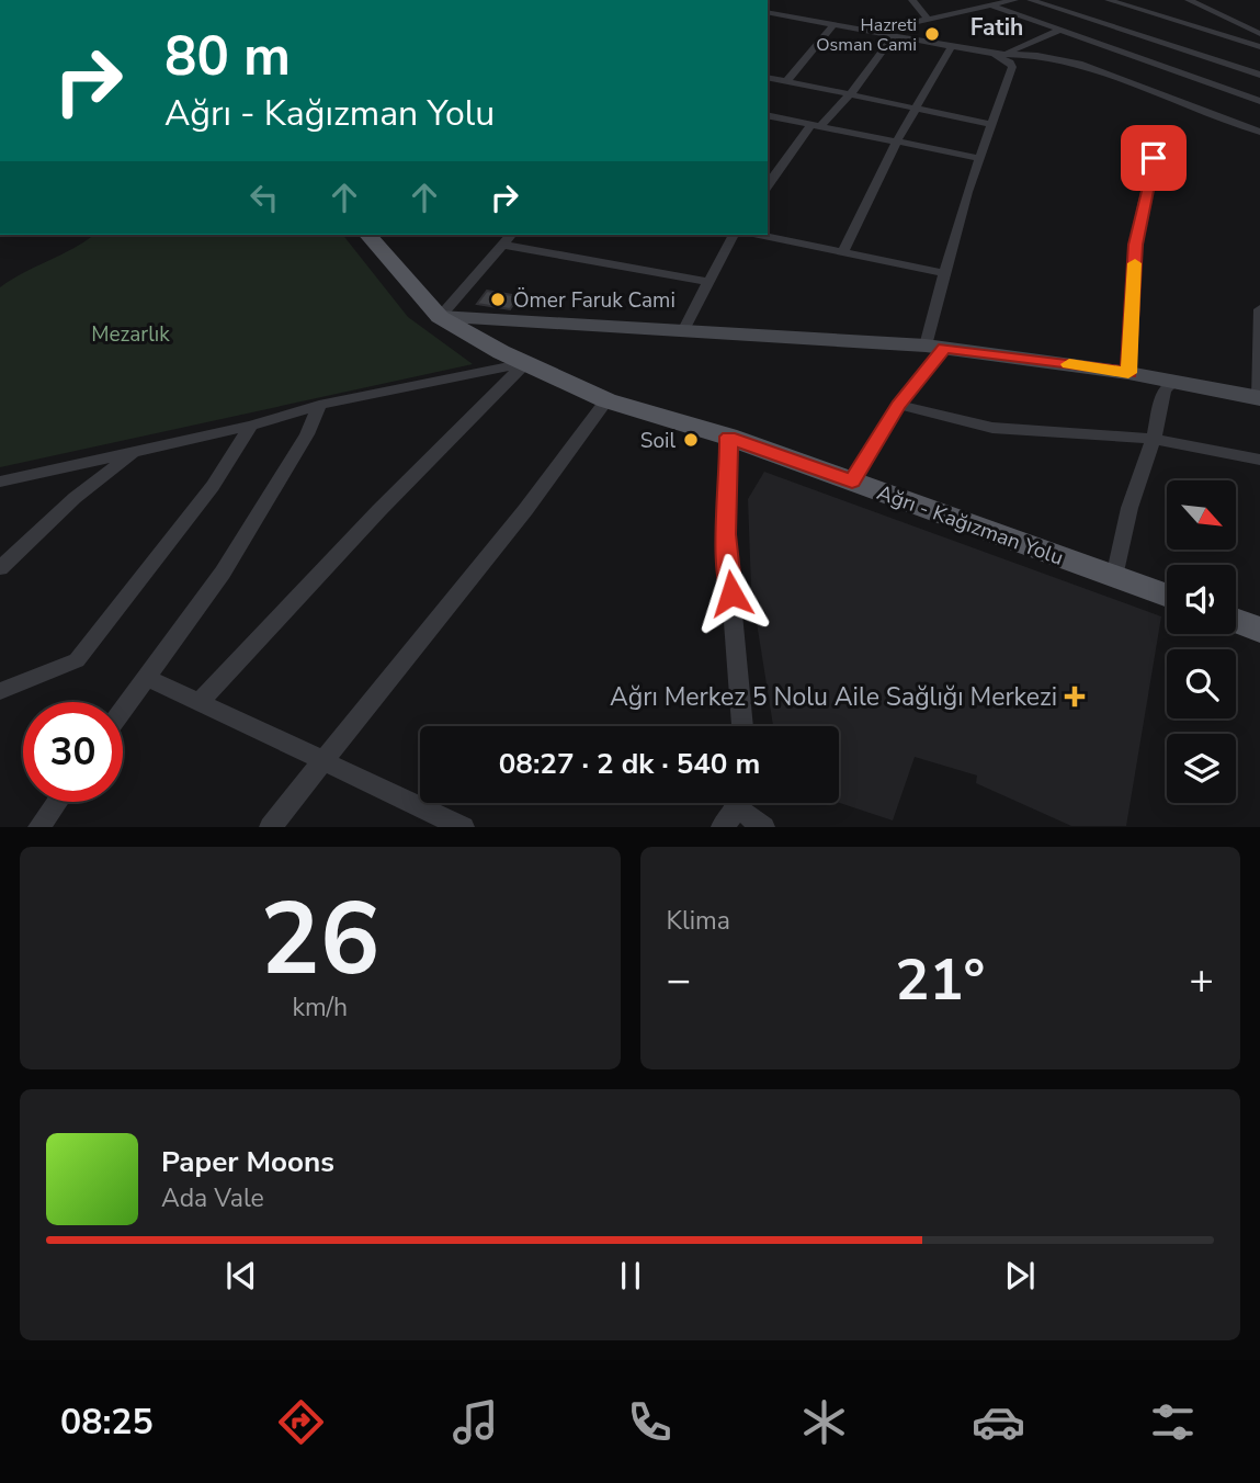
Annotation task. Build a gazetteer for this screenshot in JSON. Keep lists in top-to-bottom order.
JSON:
{
  "streets": {
    "main road": ["Ağrı - Kağızman Yolu"]
  },
  "districts": ["Fatih"],
  "parks": ["Mezarlık"],
  "places": {
    "other": ["Hazreti Osman Cami", "Ömer Faruk Cami", "Soil"],
    "health": ["Ağrı Merkez 5 Nolu Aile Sağlığı Merkezi"]
  },
  "north": "bottom right",
  "page": {
    "turn": ["80 m", "Ağrı - Kağızman Yolu"],
    "limit": "30",
    "trip": "08:27 · 2 dk · 540 m",
    "tile": [
      ["26", "km/h"],
      "Klima"
    ],
    "heat": ["−", "21°", "+"],
    "song": ["Paper Moons", "Ada Vale"],
    "tabs": "08:25"
  }
}
